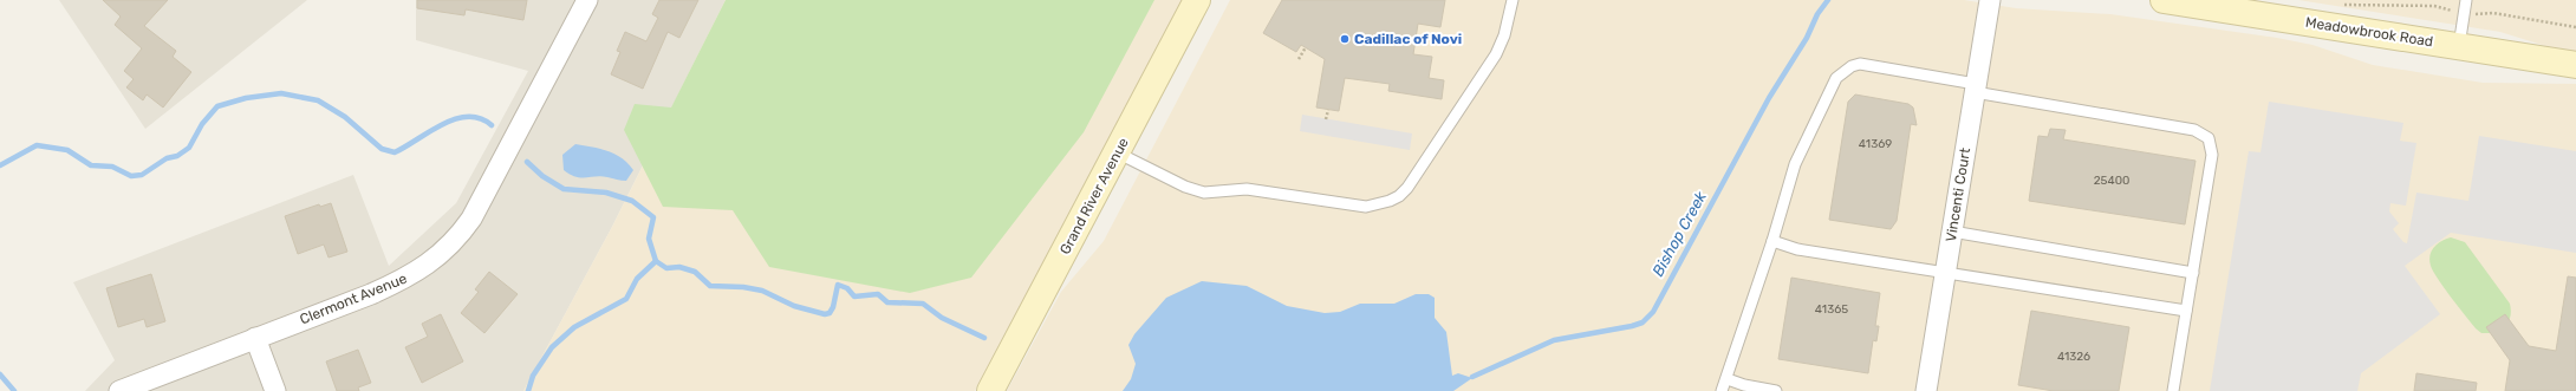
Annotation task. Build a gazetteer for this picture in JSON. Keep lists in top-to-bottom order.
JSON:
{
  "streets": {
    "main road": ["Meadowbrook Road", "Grand River Avenue"],
    "street": ["Vincenti Court", "Clermont Avenue"]
  },
  "water": ["Bishop Creek"],
  "places": ["Cadillac of Novi"],
  "house_numbers": [
    "41369",
    "25400",
    "41365",
    "41326"
  ]
}
